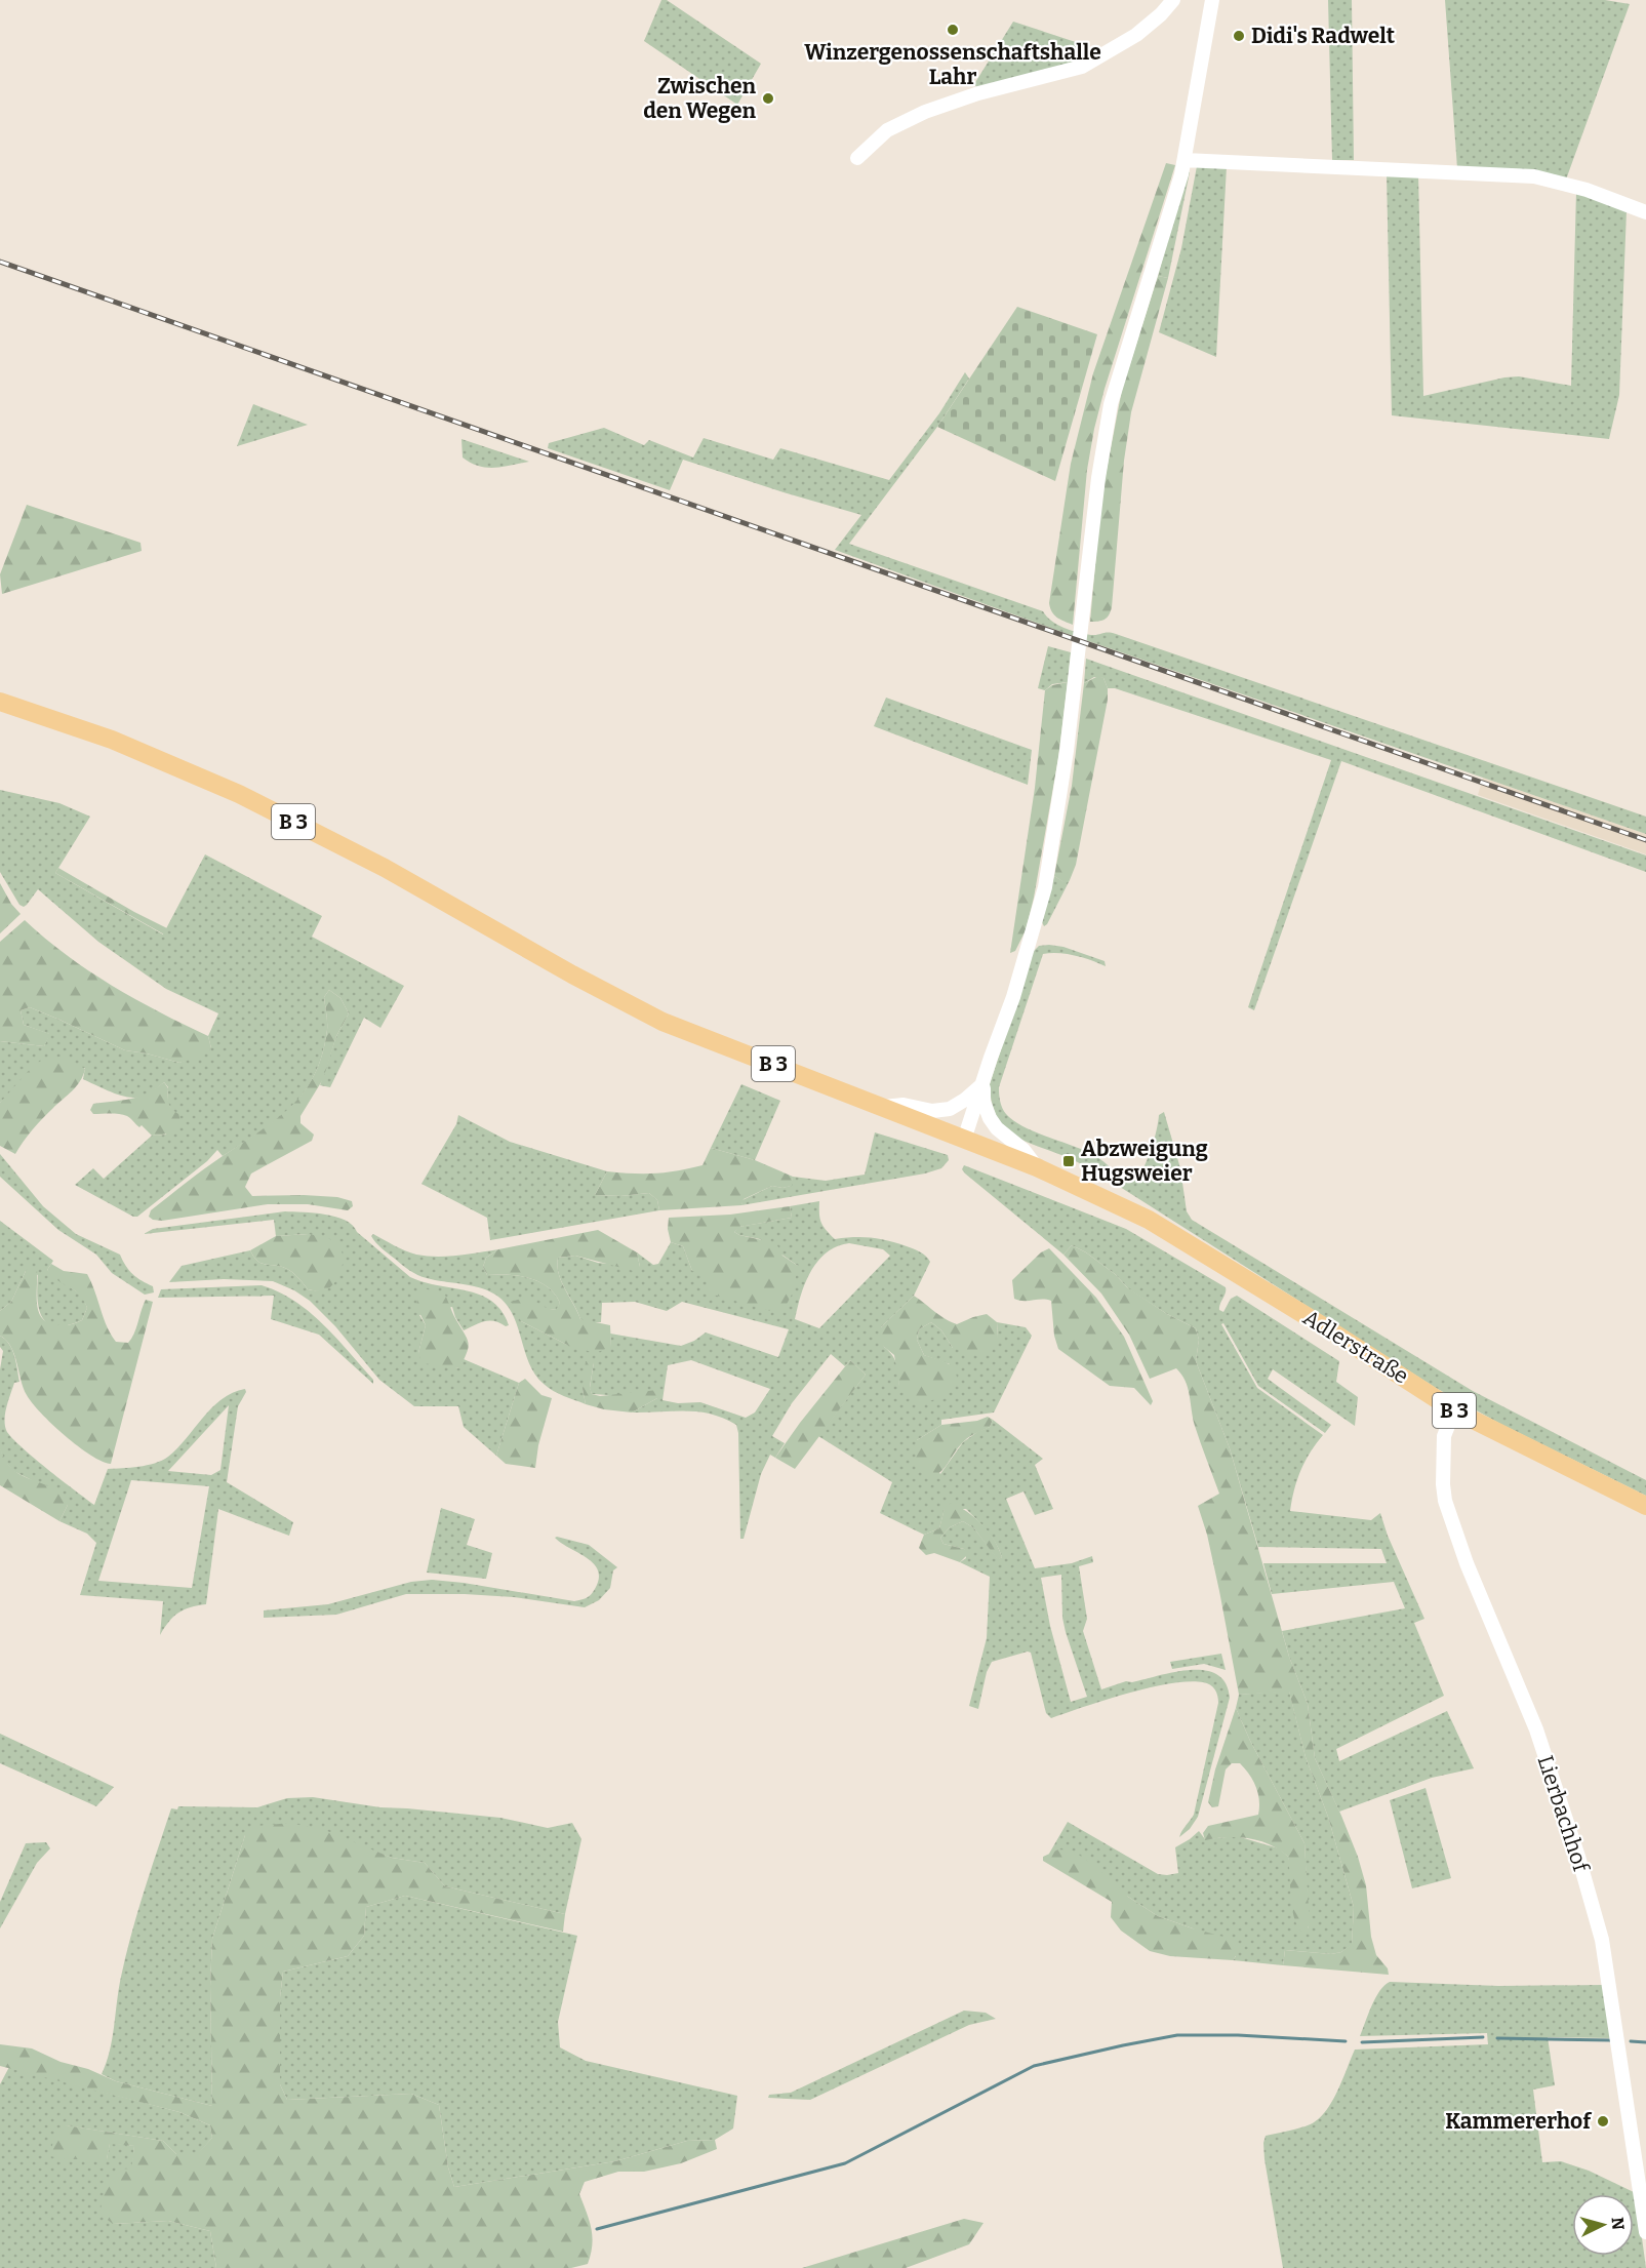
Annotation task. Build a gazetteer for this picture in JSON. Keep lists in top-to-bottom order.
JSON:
{
  "streets": {
    "main road": ["B 3", "Adlerstraße"],
    "street": ["Lierbachhof"]
  },
  "crossings": [
    ["B 3", "Adlerstraße"],
    ["Adlerstraße", "Lierbachhof"]
  ],
  "places": {
    "other": [
      "Winzergenossenschaftshalle Lahr",
      "Didi's Radwelt",
      "Zwischen den Wegen",
      "Kammererhof"
    ],
    "transit": ["Abzweigung Hugsweier"]
  },
  "north": "right"
}
